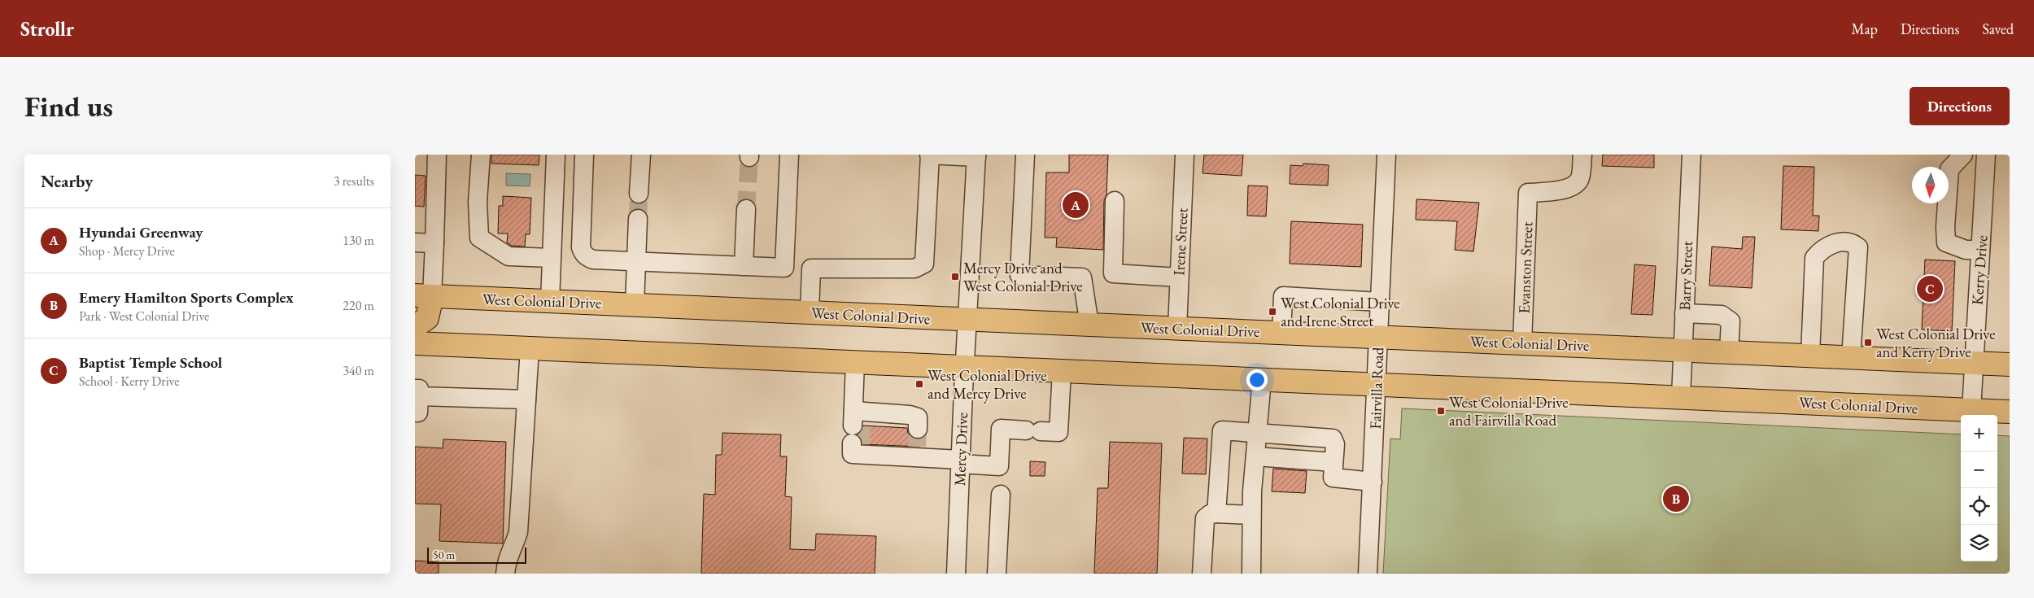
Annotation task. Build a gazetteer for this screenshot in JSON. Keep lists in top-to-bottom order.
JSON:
{
  "streets": {
    "highway": ["West Colonial Drive"],
    "street": [
      "Irene Street",
      "Evanston Street",
      "Kerry Drive",
      "Barry Street",
      "Fairvilla Road",
      "Mercy Drive"
    ]
  },
  "crossings": [
    ["Irene Street", "West Colonial Drive"],
    ["Evanston Street", "West Colonial Drive"],
    ["Kerry Drive", "West Colonial Drive"],
    ["Barry Street", "West Colonial Drive"],
    ["West Colonial Drive", "Fairvilla Road"],
    ["West Colonial Drive", "Mercy Drive"]
  ],
  "places": {
    "transit": [
      "Mercy Drive and West Colonial Drive",
      "West Colonial Drive and Irene Street",
      "West Colonial Drive and Kerry Drive",
      "West Colonial Drive and Mercy Drive",
      "West Colonial Drive and Fairvilla Road"
    ]
  },
  "scale_bar": "50 m",
  "north": "bottom",
  "page": {
    "header": "Strollr",
    "nav": ["Map", "Directions", "Saved"],
    "buttons": "Directions",
    "title": "Find us",
    "heading": ["Nearby", "3 results"],
    "pins": ["A", "C", "B"],
    "list": [
      {
        "mark": "A",
        "name": "Hyundai Greenway",
        "note": "Shop · Mercy Drive",
        "value": "130 m"
      },
      {
        "mark": "B",
        "name": "Emery Hamilton Sports Complex",
        "note": "Park · West Colonial Drive",
        "value": "220 m"
      },
      {
        "mark": "C",
        "name": "Baptist Temple School",
        "note": "School · Kerry Drive",
        "value": "340 m"
      }
    ],
    "map_buttons": ["+", "−"],
    "scale": "50 m"
  }
}
